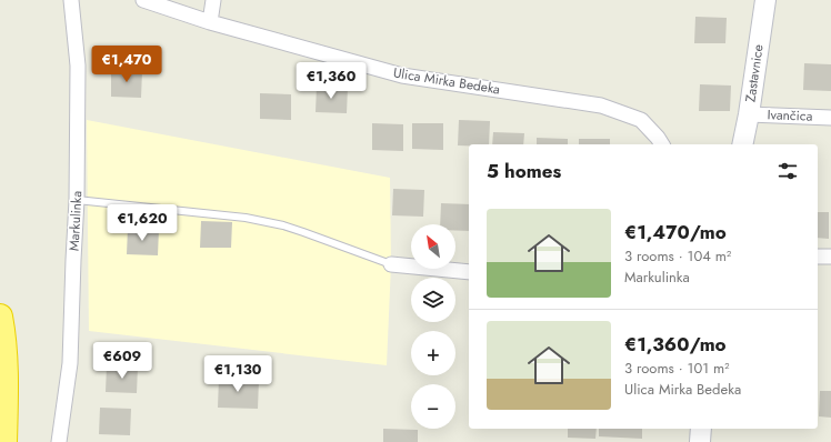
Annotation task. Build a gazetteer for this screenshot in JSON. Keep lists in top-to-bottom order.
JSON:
{
  "streets": {
    "main road": ["Zastavnice"],
    "street": ["Ulica Mirka Bedeka", "Ivančica", "Markulinka"]
  },
  "crossings": [
    ["Zastavnice", "Ivančica"]
  ],
  "north": "top left",
  "page": {
    "price": [
      "€1,470",
      "€1,360",
      "€1,620",
      "€609",
      "€1,130"
    ],
    "heading": "5 homes",
    "list": [
      {
        "name": "€1,470/mo",
        "note": "3 rooms · 104 m² · Markulinka"
      },
      {
        "name": "€1,360/mo",
        "note": "3 rooms · 101 m² · Ulica Mirka Bedeka"
      }
    ],
    "map_buttons": ["+", "−"]
  }
}
